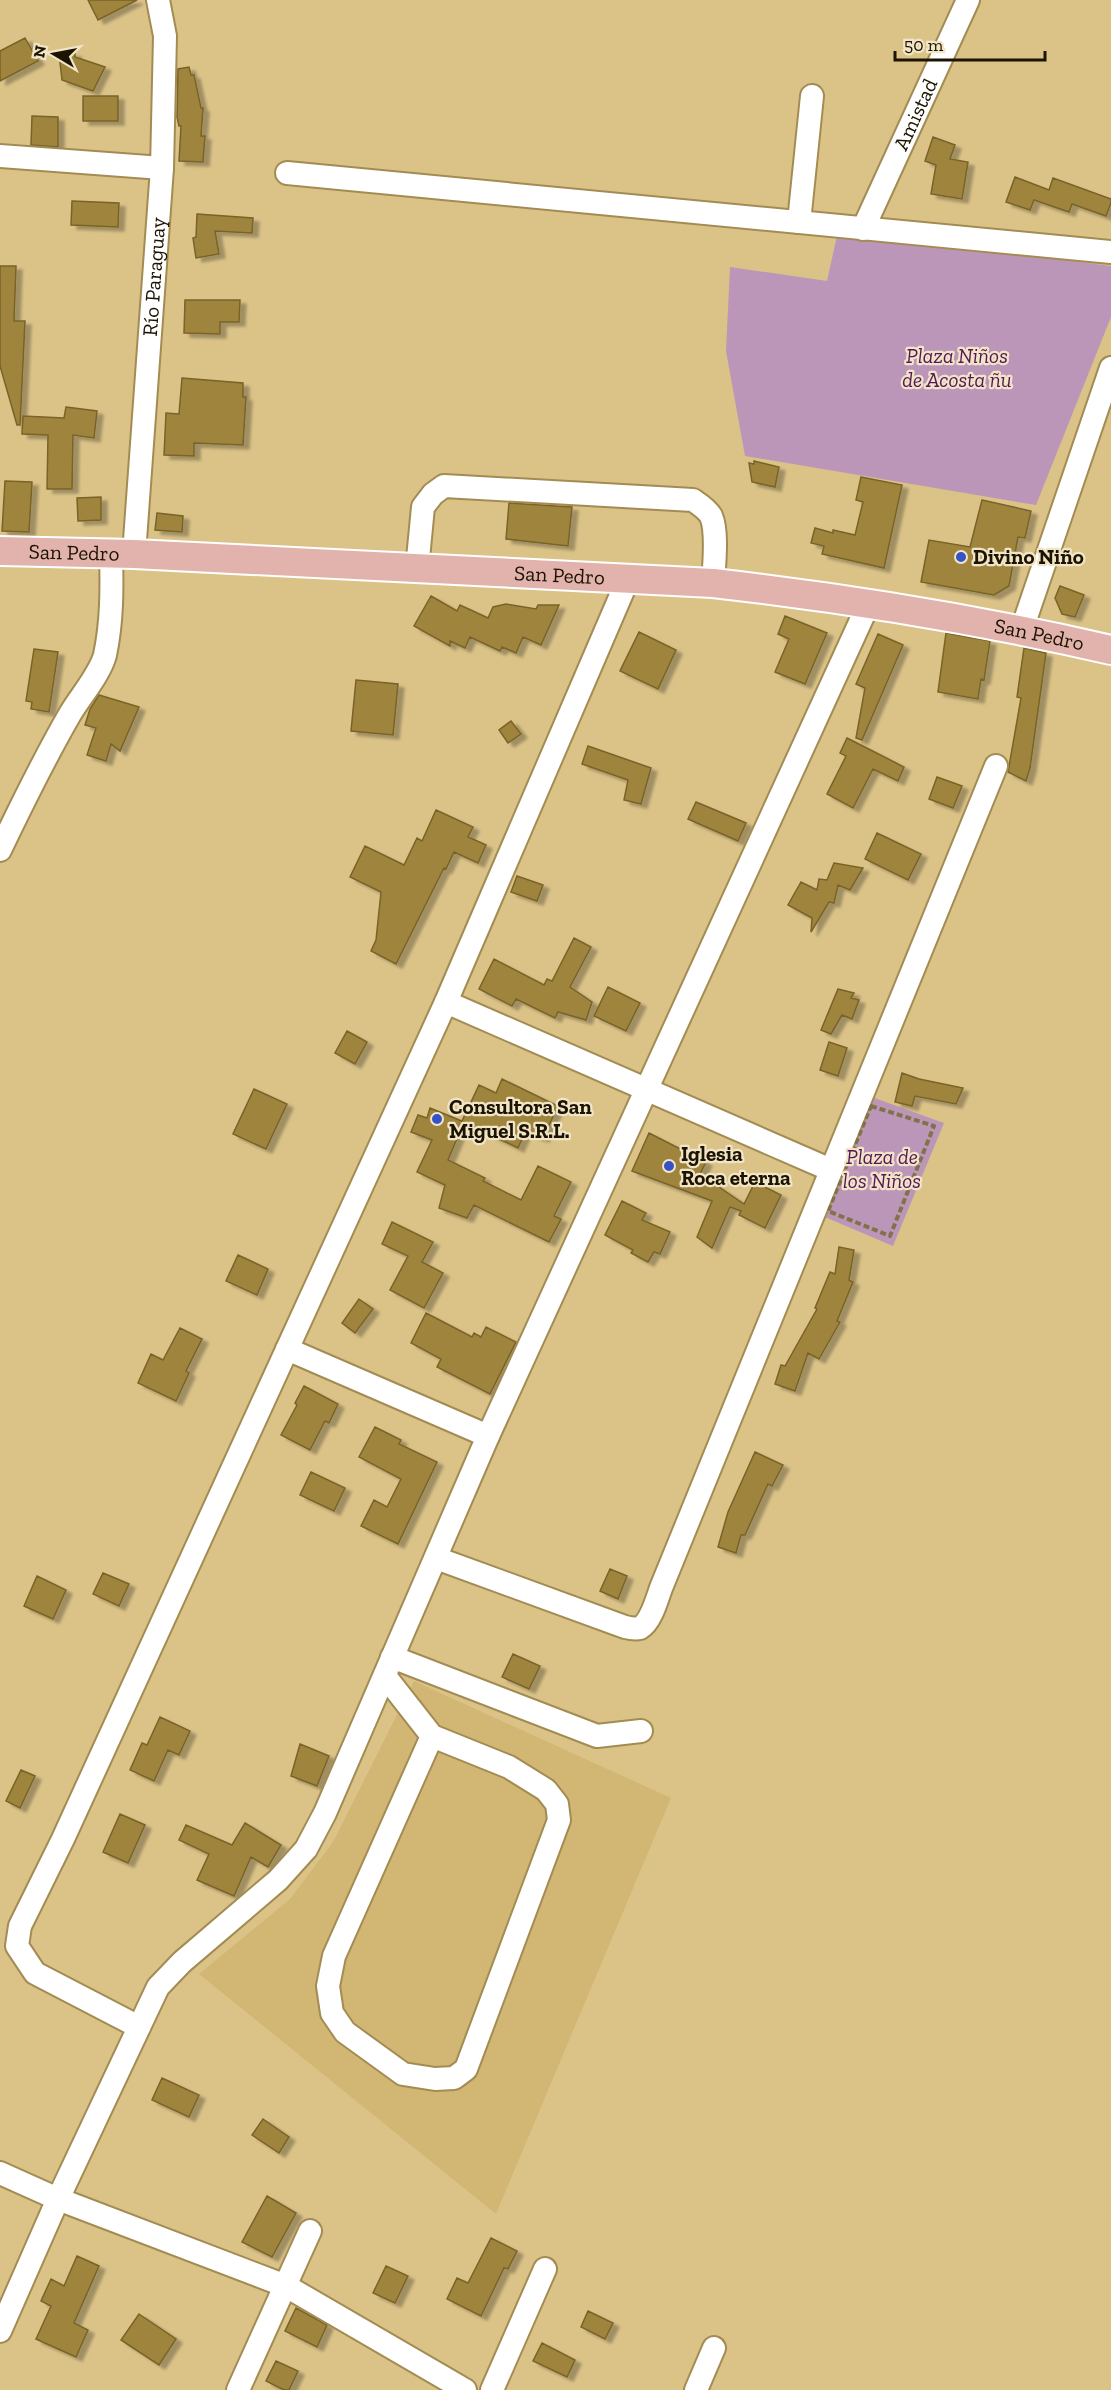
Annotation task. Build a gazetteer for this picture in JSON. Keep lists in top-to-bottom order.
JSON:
{
  "streets": {
    "main road": ["San Pedro"],
    "street": ["Amistad", "Río Paraguay"]
  },
  "crossings": [
    ["Río Paraguay", "San Pedro"]
  ],
  "parks": ["Plaza Niños de Acosta ñu", "Plaza de los Niños"],
  "places": ["Divino Niño", "Consultora San Miguel S.R.L.", "Iglesia Roca eterna"],
  "scale_bar": "50 m",
  "north": "left"
}
